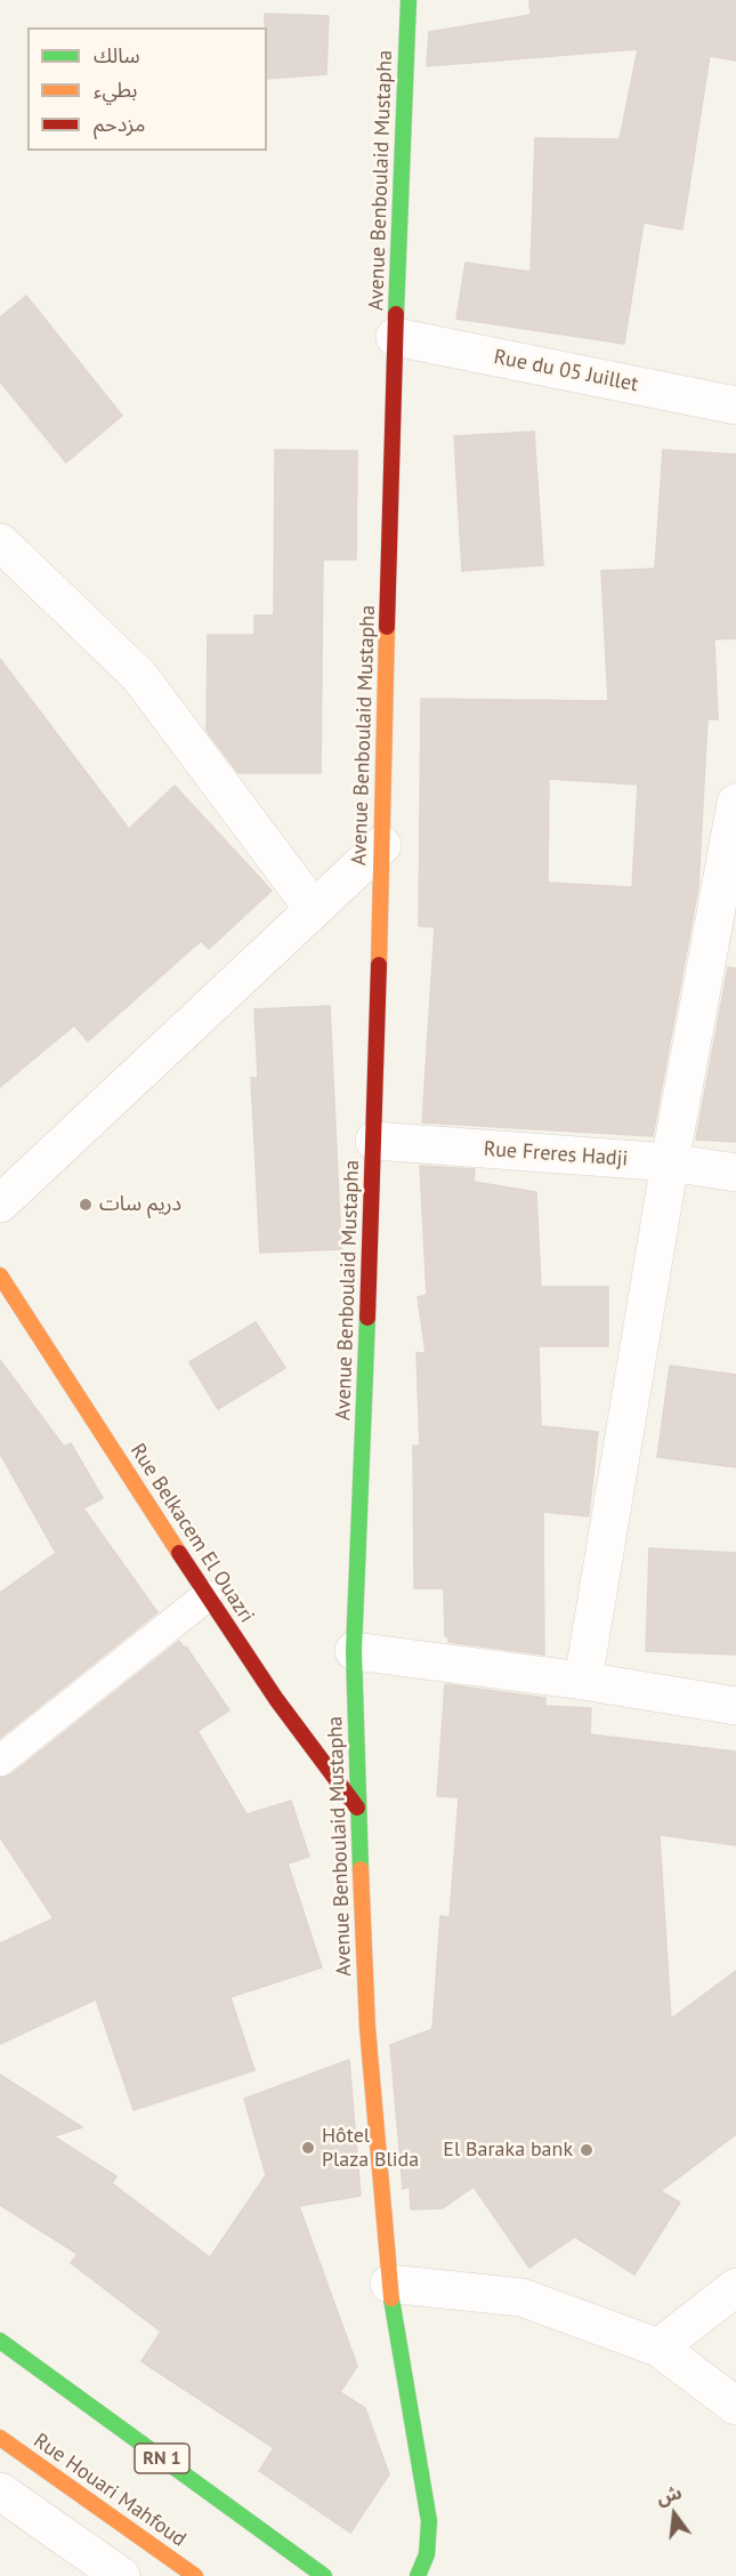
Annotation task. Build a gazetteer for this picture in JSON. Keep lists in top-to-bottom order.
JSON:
{
  "streets": {
    "main road": [
      "Avenue Benboulaid Mustapha",
      "Rue Belkacem El Ouazri",
      "RN 1",
      "Rue Houari Mahfoud"
    ],
    "street": ["Rue du 05 Juillet", "Rue Freres Hadji"]
  },
  "crossings": [
    ["Avenue Benboulaid Mustapha", "Rue du 05 Juillet"],
    ["Avenue Benboulaid Mustapha", "Rue Freres Hadji"],
    ["Avenue Benboulaid Mustapha", "Rue Belkacem El Ouazri"]
  ],
  "places": ["دريم سات", "Hôtel Plaza Blida", "El Baraka bank"],
  "legend": ["سالك", "بطيء", "مزدحم"],
  "north": "top"
}
